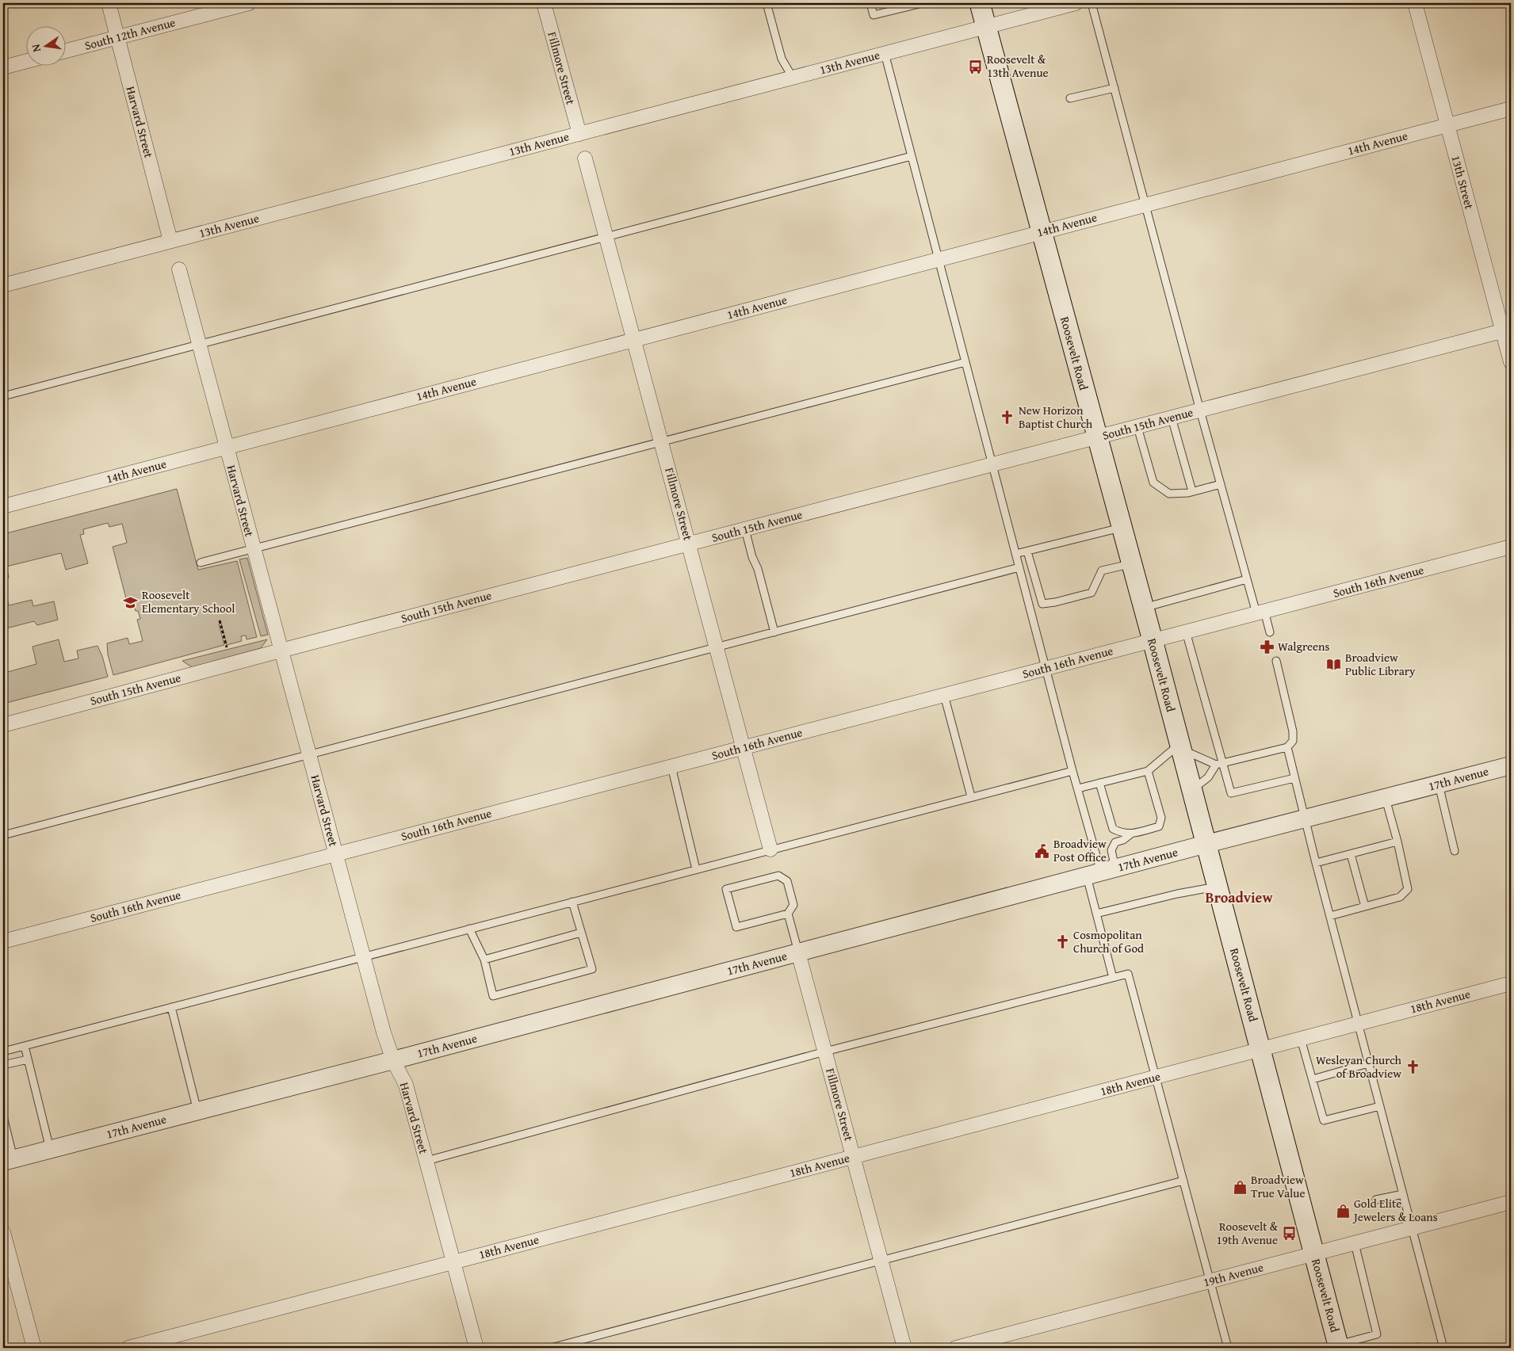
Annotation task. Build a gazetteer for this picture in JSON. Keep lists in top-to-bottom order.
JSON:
{
  "streets": {
    "main road": ["Roosevelt Road"],
    "street": [
      "South 12th Avenue",
      "13th Avenue",
      "Fillmore Street",
      "Harvard Street",
      "14th Avenue",
      "13th Street",
      "South 15th Avenue",
      "South 16th Avenue",
      "17th Avenue",
      "18th Avenue",
      "19th Avenue"
    ]
  },
  "crossings": [
    ["South 12th Avenue", "Harvard Street"],
    ["13th Avenue", "Fillmore Street"],
    ["13th Avenue", "Harvard Street"],
    ["13th Avenue", "Roosevelt Road"],
    ["Fillmore Street", "14th Avenue"],
    ["Fillmore Street", "South 15th Avenue"],
    ["Fillmore Street", "South 16th Avenue"],
    ["Fillmore Street", "17th Avenue"],
    ["Fillmore Street", "18th Avenue"],
    ["Harvard Street", "14th Avenue"],
    ["Harvard Street", "South 15th Avenue"],
    ["Harvard Street", "South 16th Avenue"],
    ["Harvard Street", "17th Avenue"],
    ["Harvard Street", "18th Avenue"],
    ["14th Avenue", "13th Street"],
    ["14th Avenue", "Roosevelt Road"],
    ["13th Street", "South 15th Avenue"],
    ["Roosevelt Road", "South 15th Avenue"],
    ["Roosevelt Road", "South 16th Avenue"],
    ["Roosevelt Road", "17th Avenue"],
    ["Roosevelt Road", "18th Avenue"],
    ["Roosevelt Road", "19th Avenue"]
  ],
  "districts": ["Broadview"],
  "places": {
    "bus stop": ["Roosevelt & 13th Avenue", "Roosevelt & 19th Avenue"],
    "church": ["New Horizon Baptist Church", "Cosmopolitan Church of God", "Wesleyan Church of Broadview"],
    "school or university": ["Roosevelt Elementary School"],
    "pharmacy": ["Walgreens"],
    "library": ["Broadview Public Library"],
    "public building": ["Broadview Post Office"],
    "shop": ["Broadview True Value", "Gold Elite Jewelers & Loans"]
  },
  "north": "left"
}
